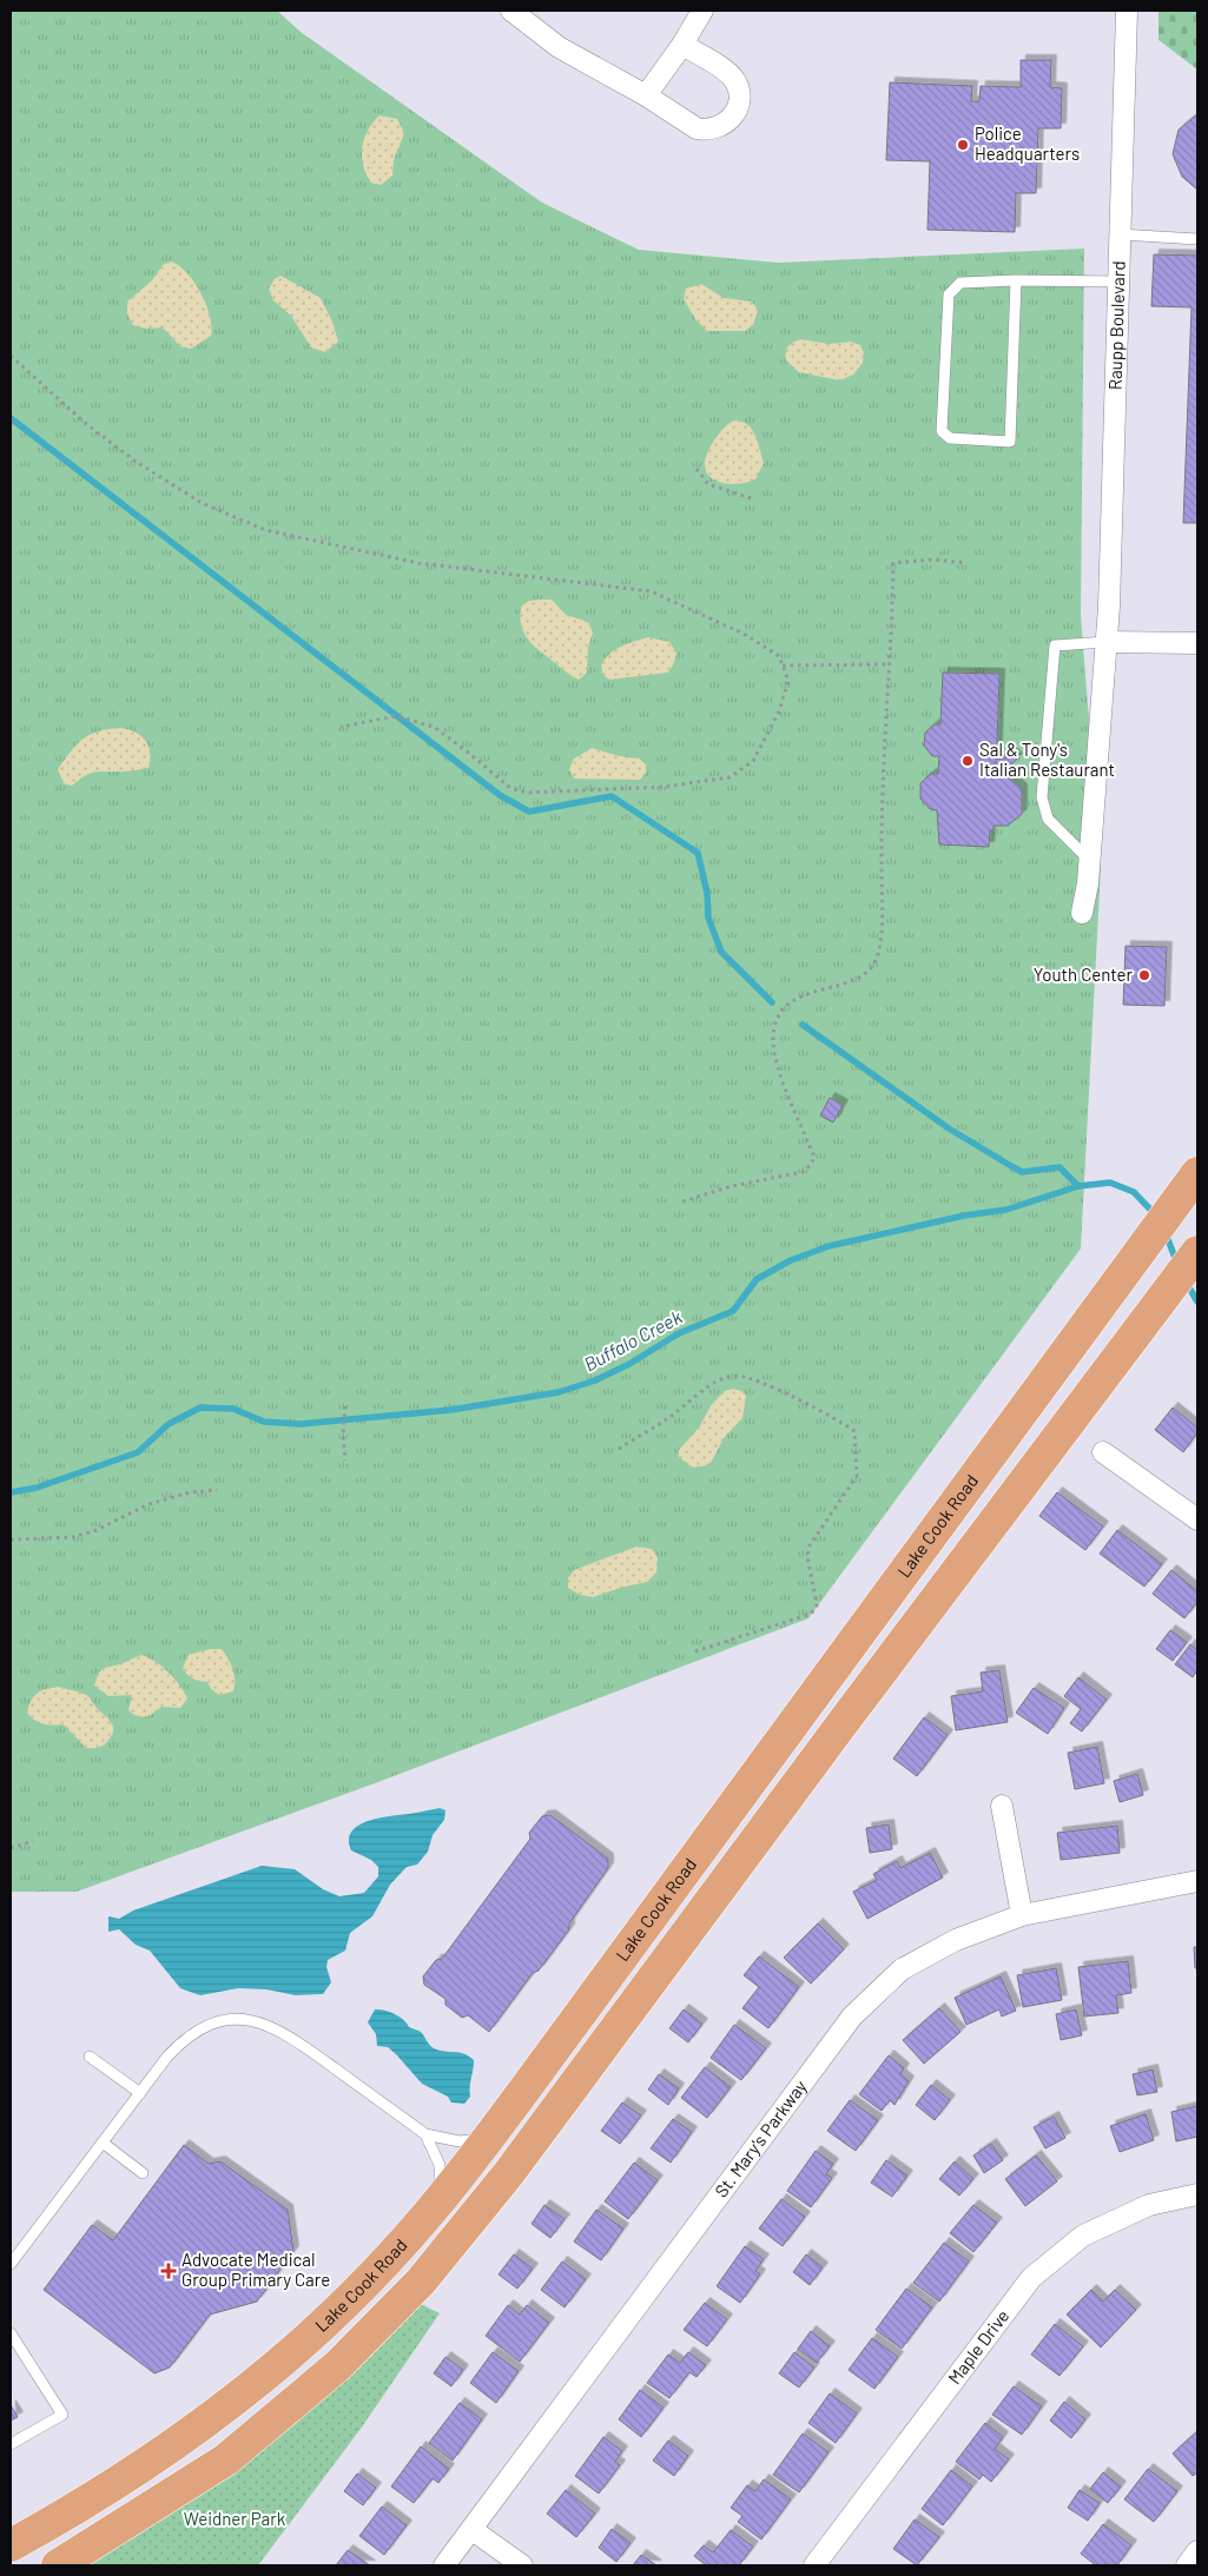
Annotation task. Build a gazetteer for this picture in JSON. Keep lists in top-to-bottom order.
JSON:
{
  "streets": {
    "main road": ["Lake Cook Road"],
    "street": ["Raupp Boulevard", "St. Mary's Parkway", "Maple Drive"]
  },
  "water": ["Buffalo Creek"],
  "parks": ["Weidner Park"],
  "places": {
    "other": ["Police Headquarters", "Sal & Tony's Italian Restaurant", "Youth Center"],
    "health": ["Advocate Medical Group Primary Care"]
  }
}
